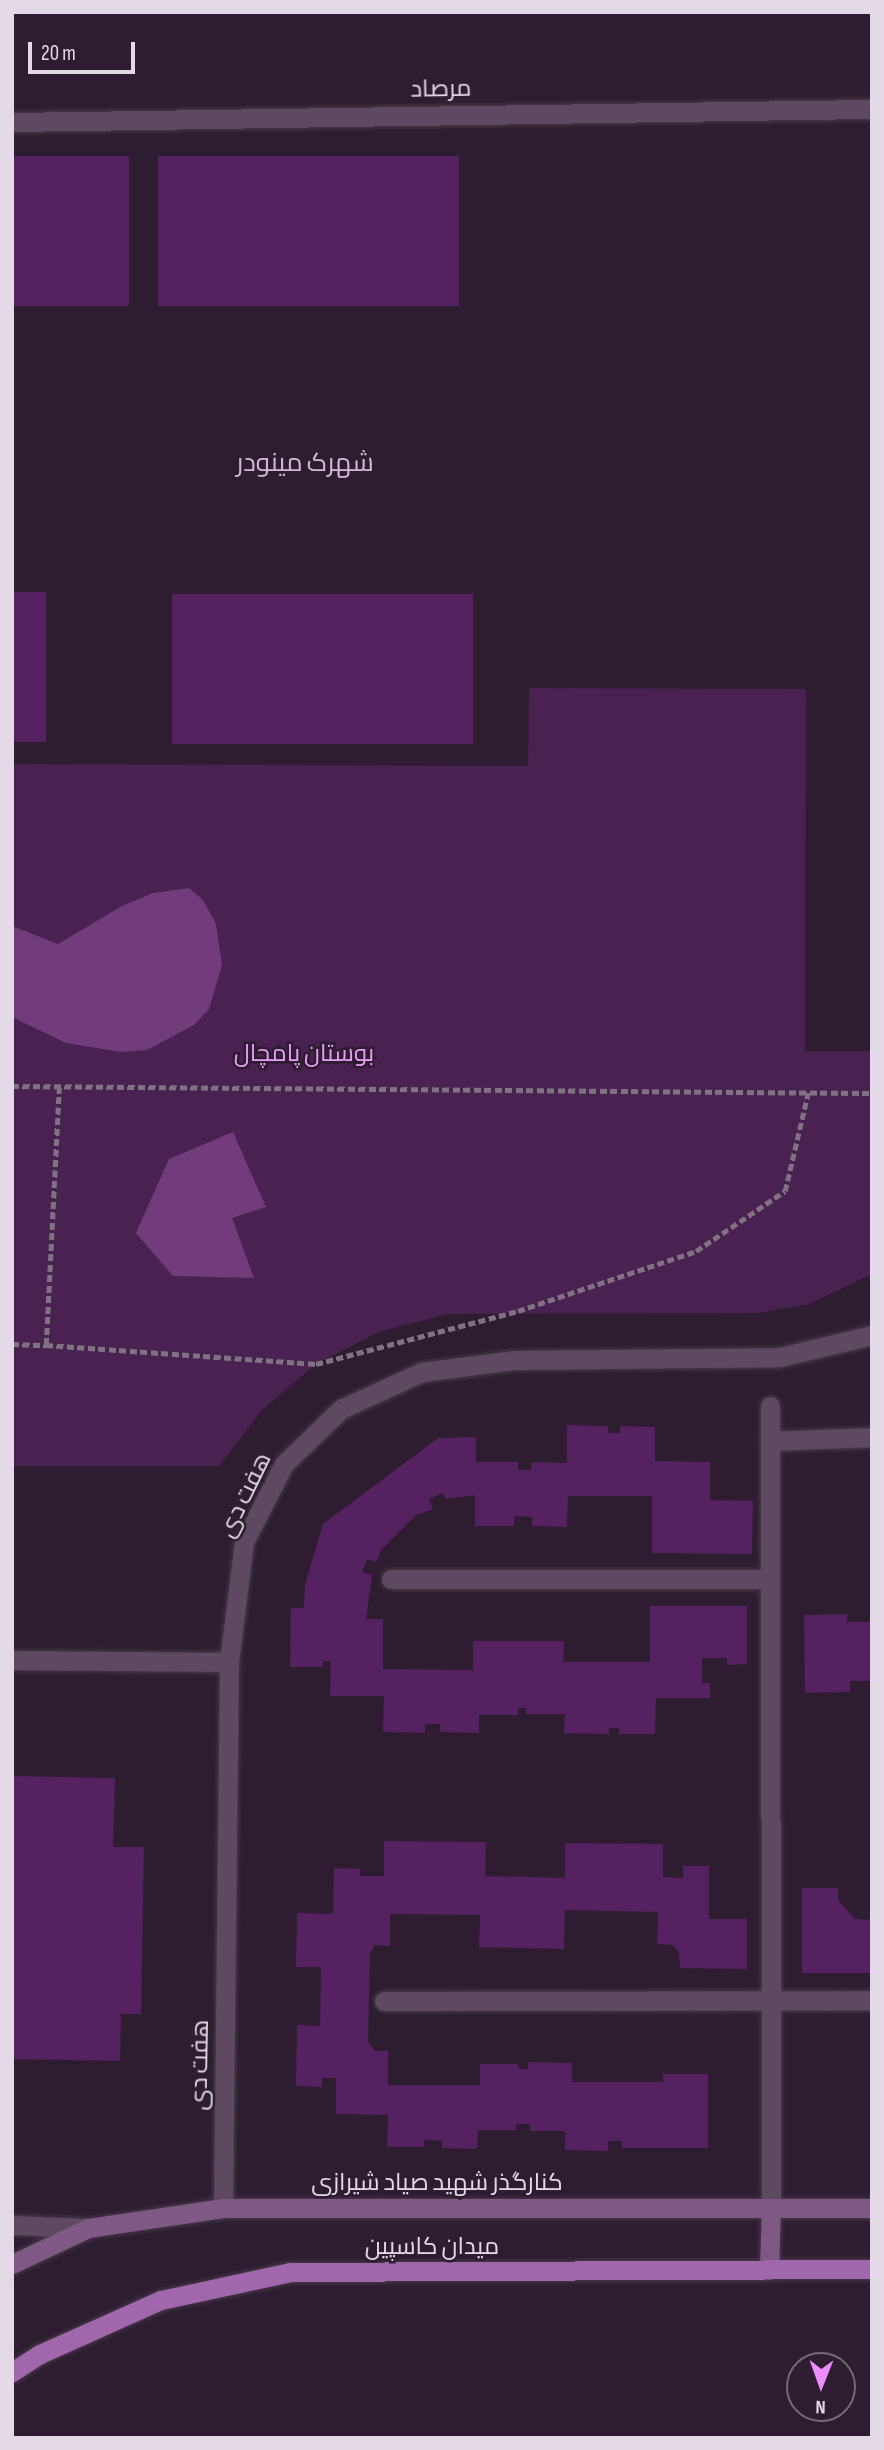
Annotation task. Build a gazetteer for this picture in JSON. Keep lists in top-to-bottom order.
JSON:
{
  "streets": {
    "main road": ["کنارگذر شهید صیاد شیرازی", "میدان کاسپین"],
    "street": ["مرصاد", "هفت دی"]
  },
  "crossings": [
    ["هفت دی", "کنارگذر شهید صیاد شیرازی"]
  ],
  "districts": ["شهرک مینودر"],
  "parks": ["بوستان پامچال"],
  "scale_bar": "20 m",
  "north": "bottom"
}
